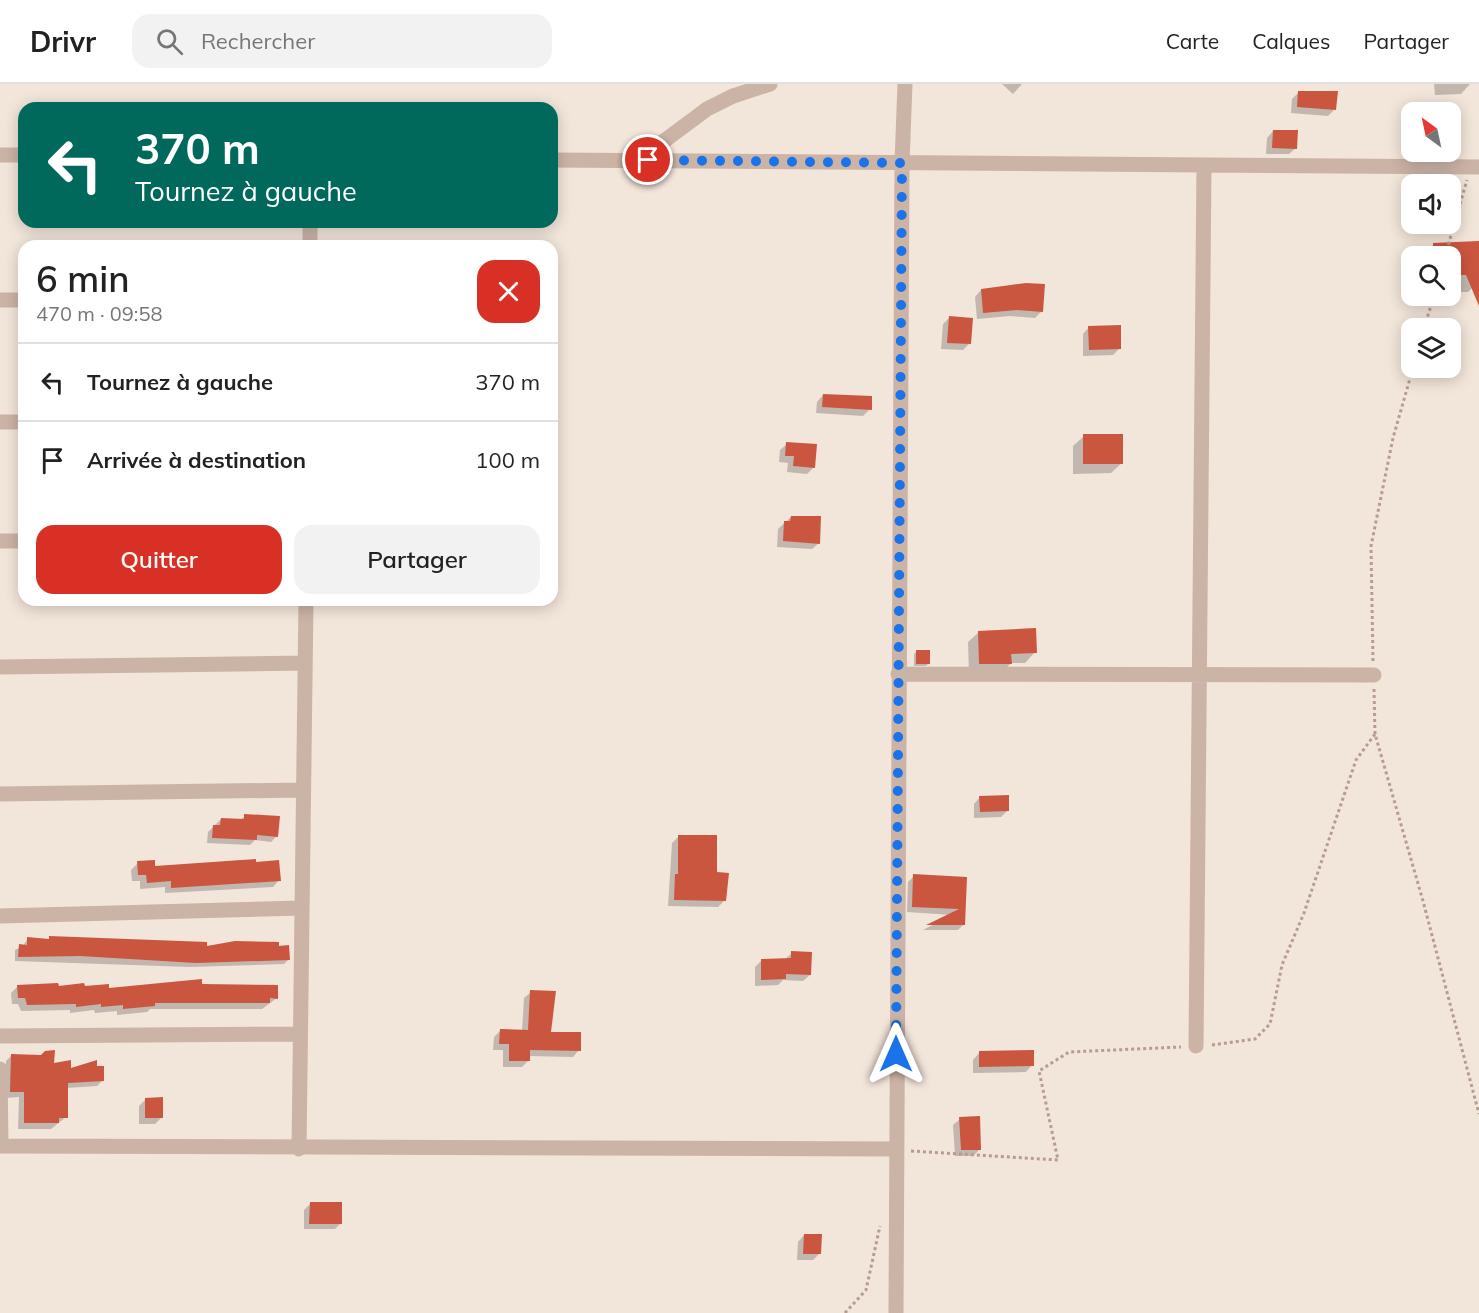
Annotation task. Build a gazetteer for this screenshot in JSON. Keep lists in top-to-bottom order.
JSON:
{
  "north": "top left",
  "page": {
    "header": "Drivr",
    "search": "Rechercher",
    "nav": ["Carte", "Calques", "Partager"],
    "turn": ["370 m", "Tournez à gauche"],
    "heading": ["6 min", "470 m · 09:58"],
    "list": [
      {
        "name": "Tournez à gauche",
        "value": "370 m"
      },
      {
        "name": "Arrivée à destination",
        "value": "100 m"
      }
    ],
    "buttons": ["Quitter", "Partager"]
  }
}
